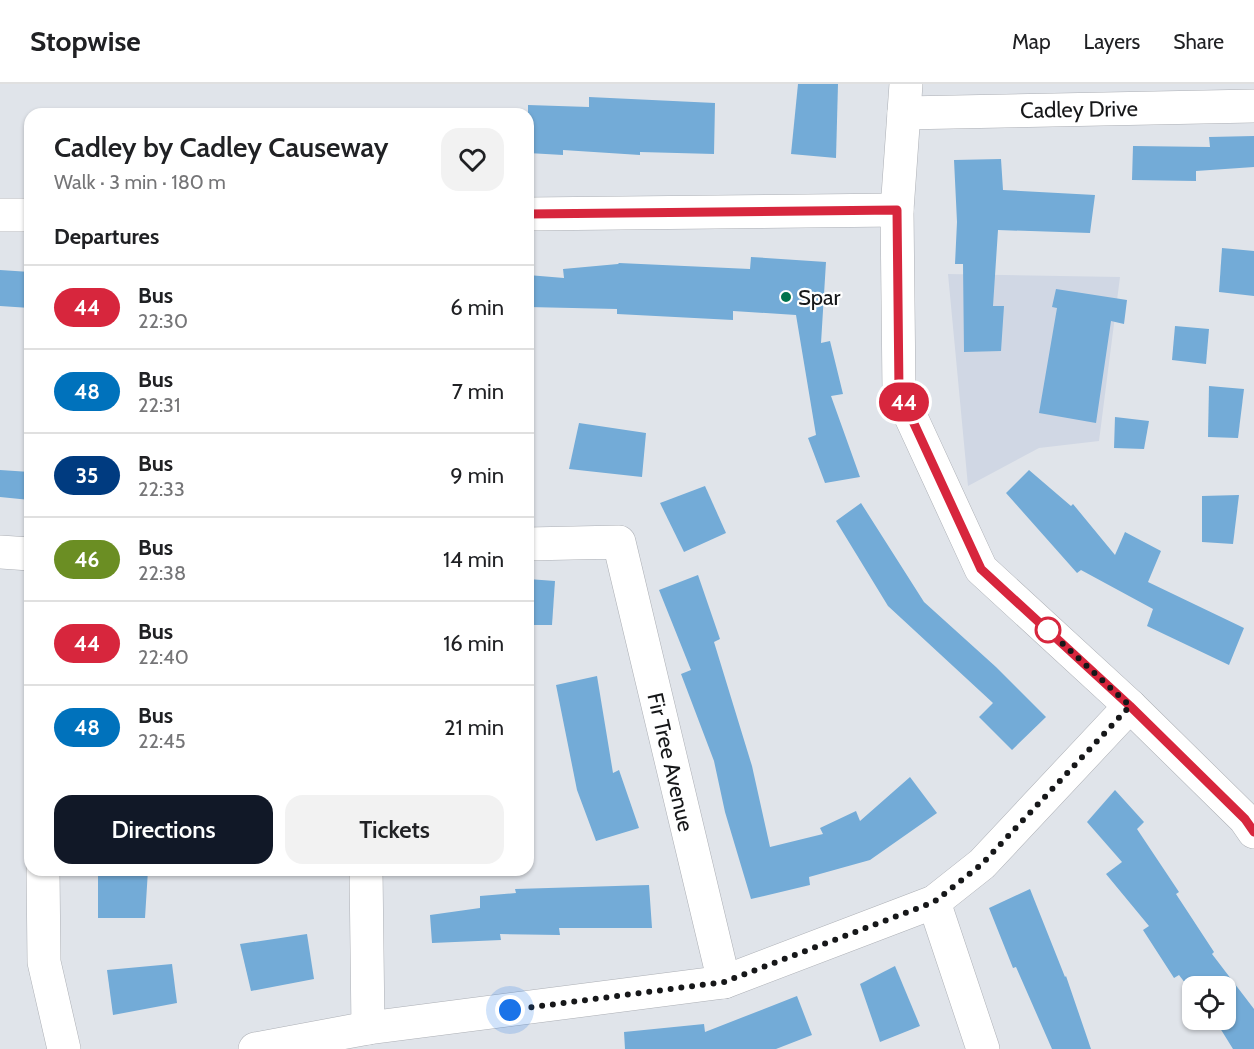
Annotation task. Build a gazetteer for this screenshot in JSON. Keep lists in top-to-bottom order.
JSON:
{
  "streets": {
    "street": ["Cadley Drive", "Fir Tree Avenue"]
  },
  "places": ["Spar"],
  "lines": ["bus line 44"],
  "page": {
    "header": "Stopwise",
    "nav": ["Map", "Layers", "Share"],
    "on_map": "44",
    "heading": [
      ["Cadley by Cadley Causeway", "Walk · 3 min · 180 m"],
      "Departures"
    ],
    "list": [
      {
        "mark": "44",
        "name": "Bus",
        "note": "22:30",
        "value": "6 min"
      },
      {
        "mark": "48",
        "name": "Bus",
        "note": "22:31",
        "value": "7 min"
      },
      {
        "mark": "35",
        "name": "Bus",
        "note": "22:33",
        "value": "9 min"
      },
      {
        "mark": "46",
        "name": "Bus",
        "note": "22:38",
        "value": "14 min"
      },
      {
        "mark": "44",
        "name": "Bus",
        "note": "22:40",
        "value": "16 min"
      },
      {
        "mark": "48",
        "name": "Bus",
        "note": "22:45",
        "value": "21 min"
      }
    ],
    "buttons": ["Directions", "Tickets"]
  }
}
